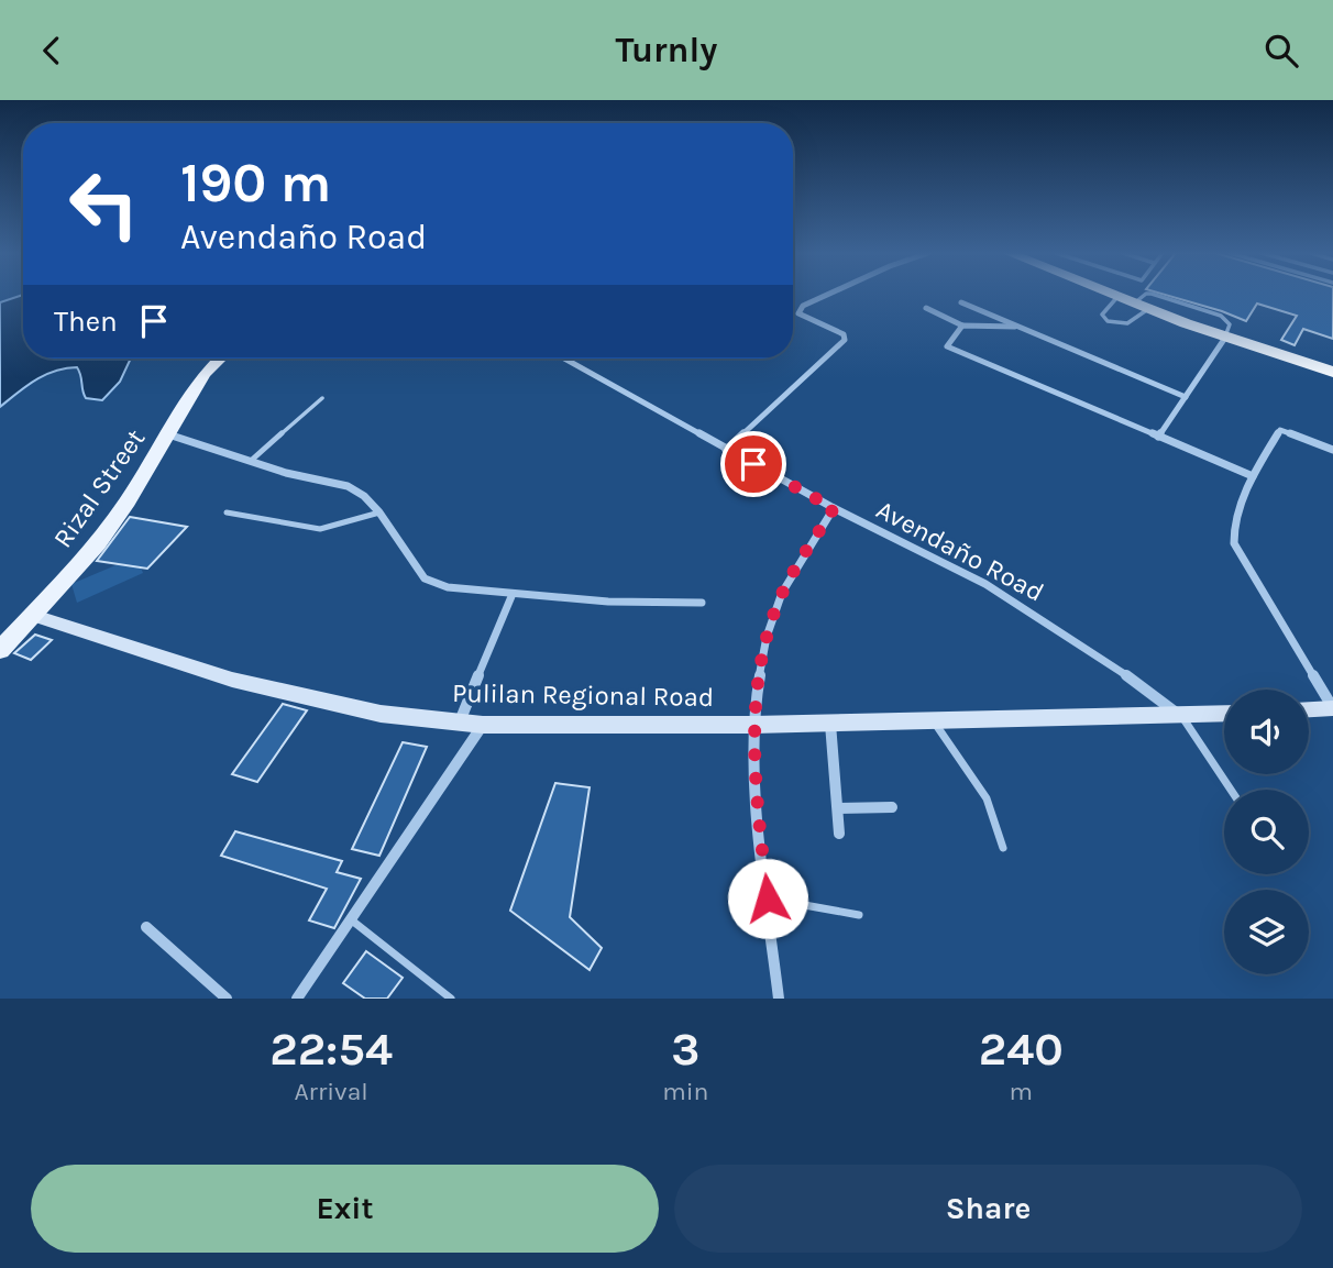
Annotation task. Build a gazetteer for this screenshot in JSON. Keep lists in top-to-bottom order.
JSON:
{
  "streets": {
    "main road": ["Rizal Street", "Pulilan Regional Road"],
    "street": ["Avendaño Road"]
  },
  "crossings": [
    ["Rizal Street", "Pulilan Regional Road"],
    ["Avendaño Road", "Pulilan Regional Road"]
  ],
  "page": {
    "header": "Turnly",
    "turn": ["190 m", "Avendaño Road"],
    "then": "Then",
    "eta": [
      "22:54",
      "Arrival",
      "3",
      "min",
      "240",
      "m"
    ],
    "buttons": ["Exit", "Share"]
  }
}
